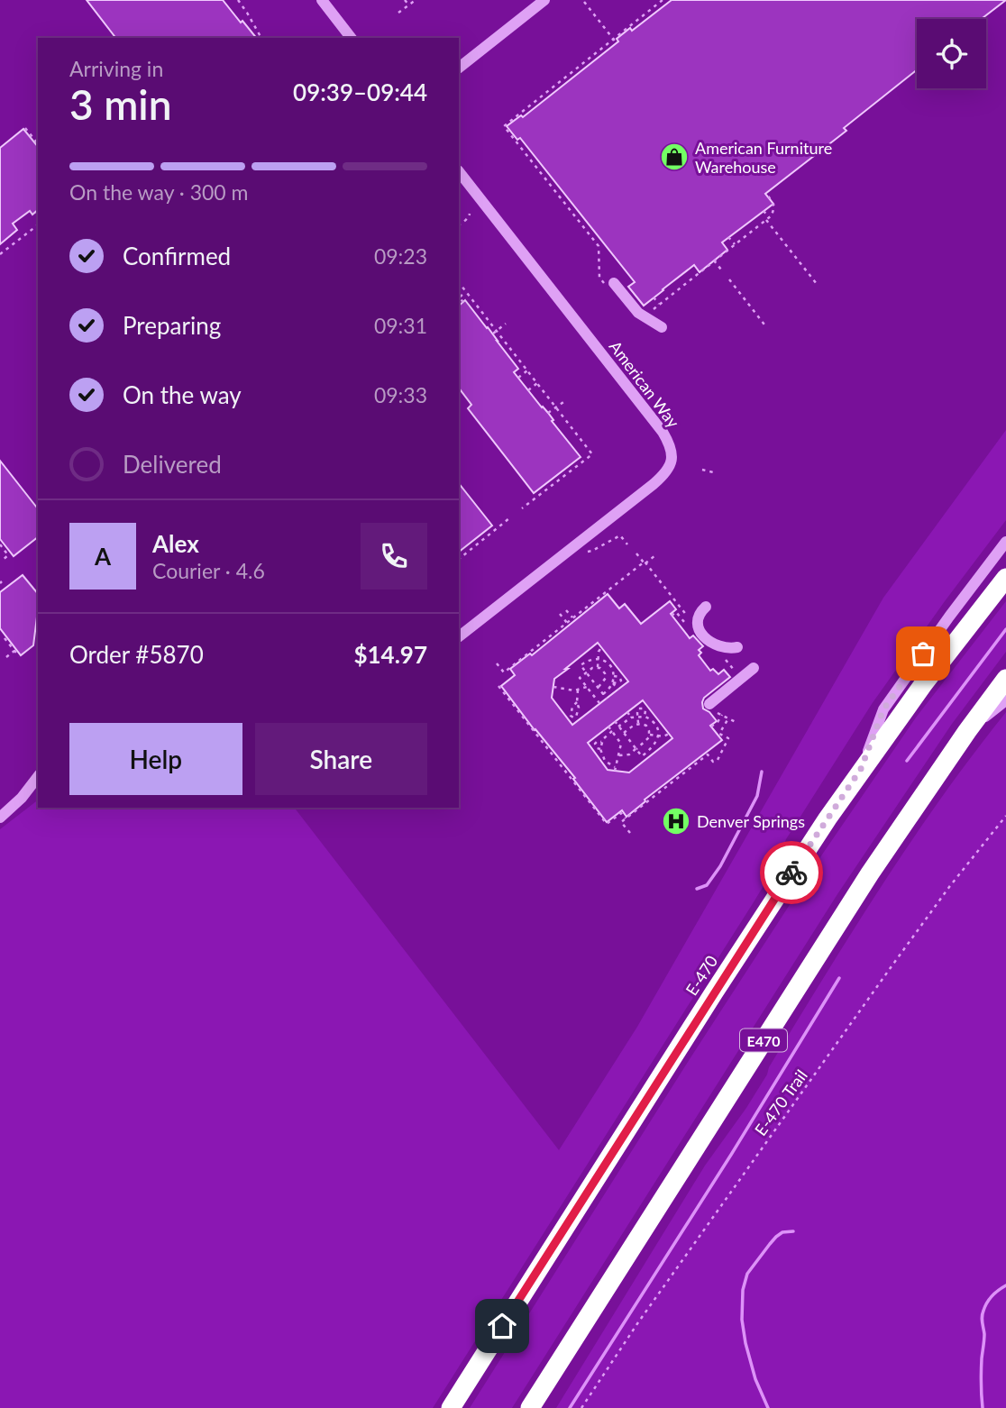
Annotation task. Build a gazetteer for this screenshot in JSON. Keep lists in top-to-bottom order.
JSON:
{
  "streets": {
    "highway": ["E-470", "E470"],
    "street": ["American Way"],
    "path": ["E-470 Trail"]
  },
  "places": {
    "shop": ["American Furniture Warehouse"],
    "hospital": ["Denver Springs"]
  },
  "page": {
    "heading": ["3 min", "Arriving in", "09:39–09:44"],
    "panel": [
      "Alex",
      "Courier · 4.6",
      "Order #5870",
      "$14.97"
    ],
    "bar": "On the way · 300 m",
    "list": [
      ["Confirmed", "09:23"],
      ["Preparing", "09:31"],
      ["On the way", "09:33"],
      "Delivered"
    ],
    "round": "A",
    "buttons": ["Help", "Share"]
  }
}
